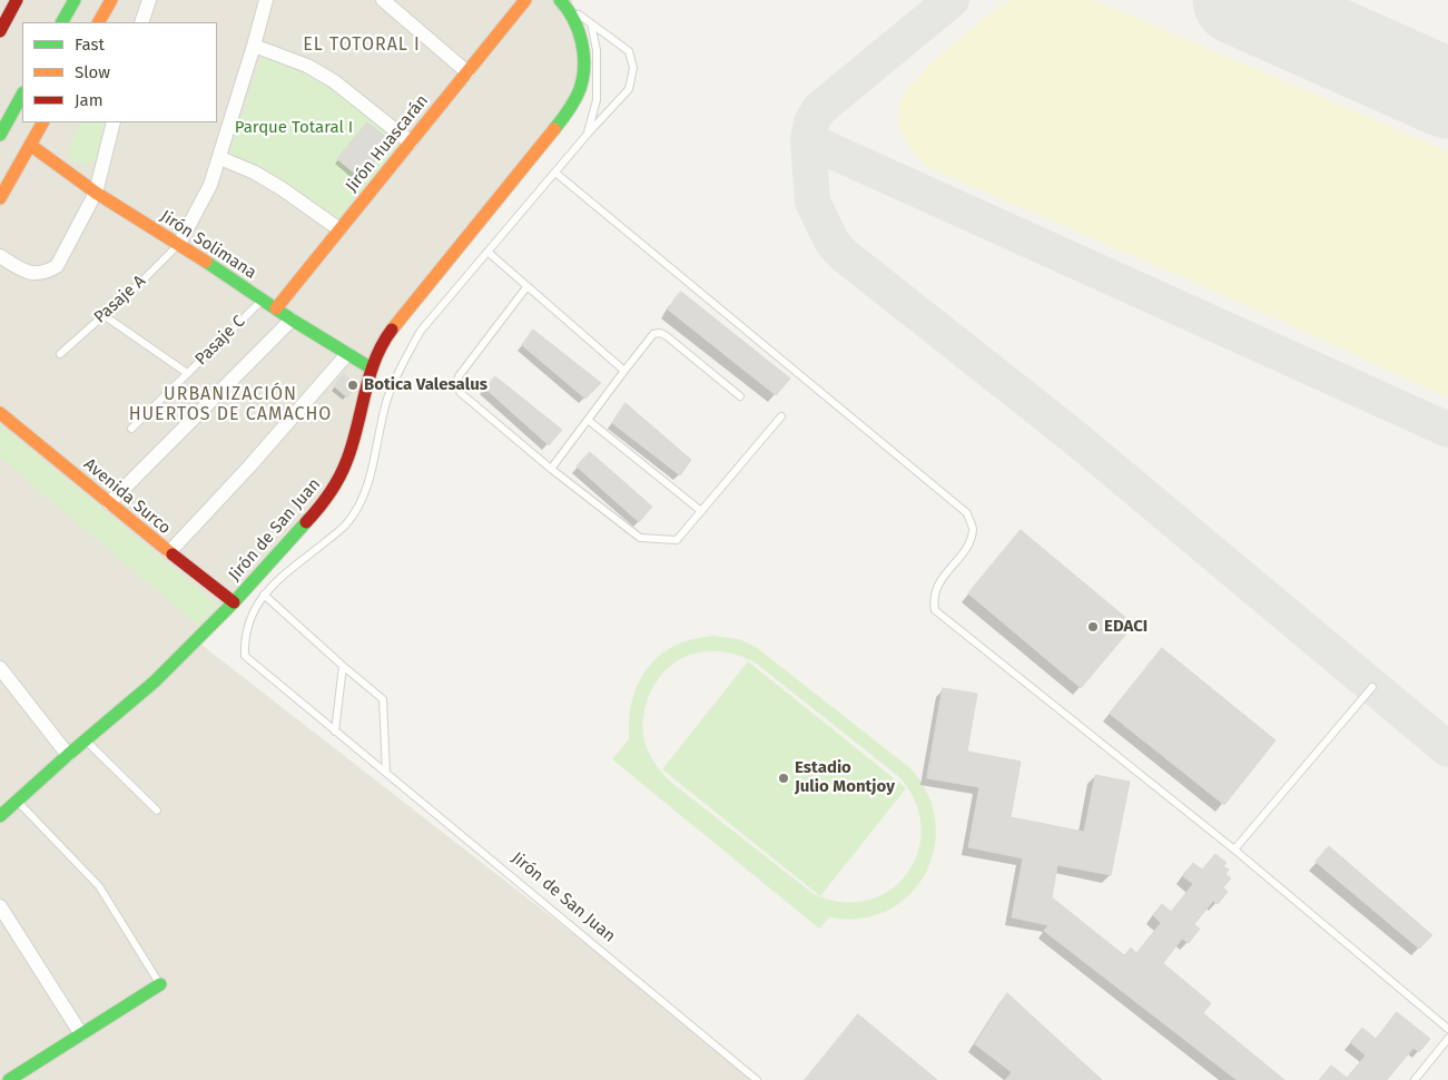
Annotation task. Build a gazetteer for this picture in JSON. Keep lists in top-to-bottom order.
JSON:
{
  "streets": {
    "main road": [
      "Jirón Huascarán",
      "Jirón Solimana",
      "Avenida Surco",
      "Jirón de San Juan"
    ],
    "lane": ["Pasaje A", "Pasaje C"]
  },
  "crossings": [
    ["Jirón Huascarán", "Jirón Solimana"],
    ["Jirón Solimana", "Pasaje A"],
    ["Jirón Solimana", "Pasaje C"],
    ["Jirón Solimana", "Jirón de San Juan"],
    ["Avenida Surco", "Jirón de San Juan"]
  ],
  "districts": ["EL TOTORAL I", "URBANIZACIÓN HUERTOS DE CAMACHO"],
  "parks": ["Parque Totaral I"],
  "places": ["Botica Valesalus", "EDACI", "Estadio Julio Montjoy"],
  "legend": ["Fast", "Slow", "Jam"]
}
